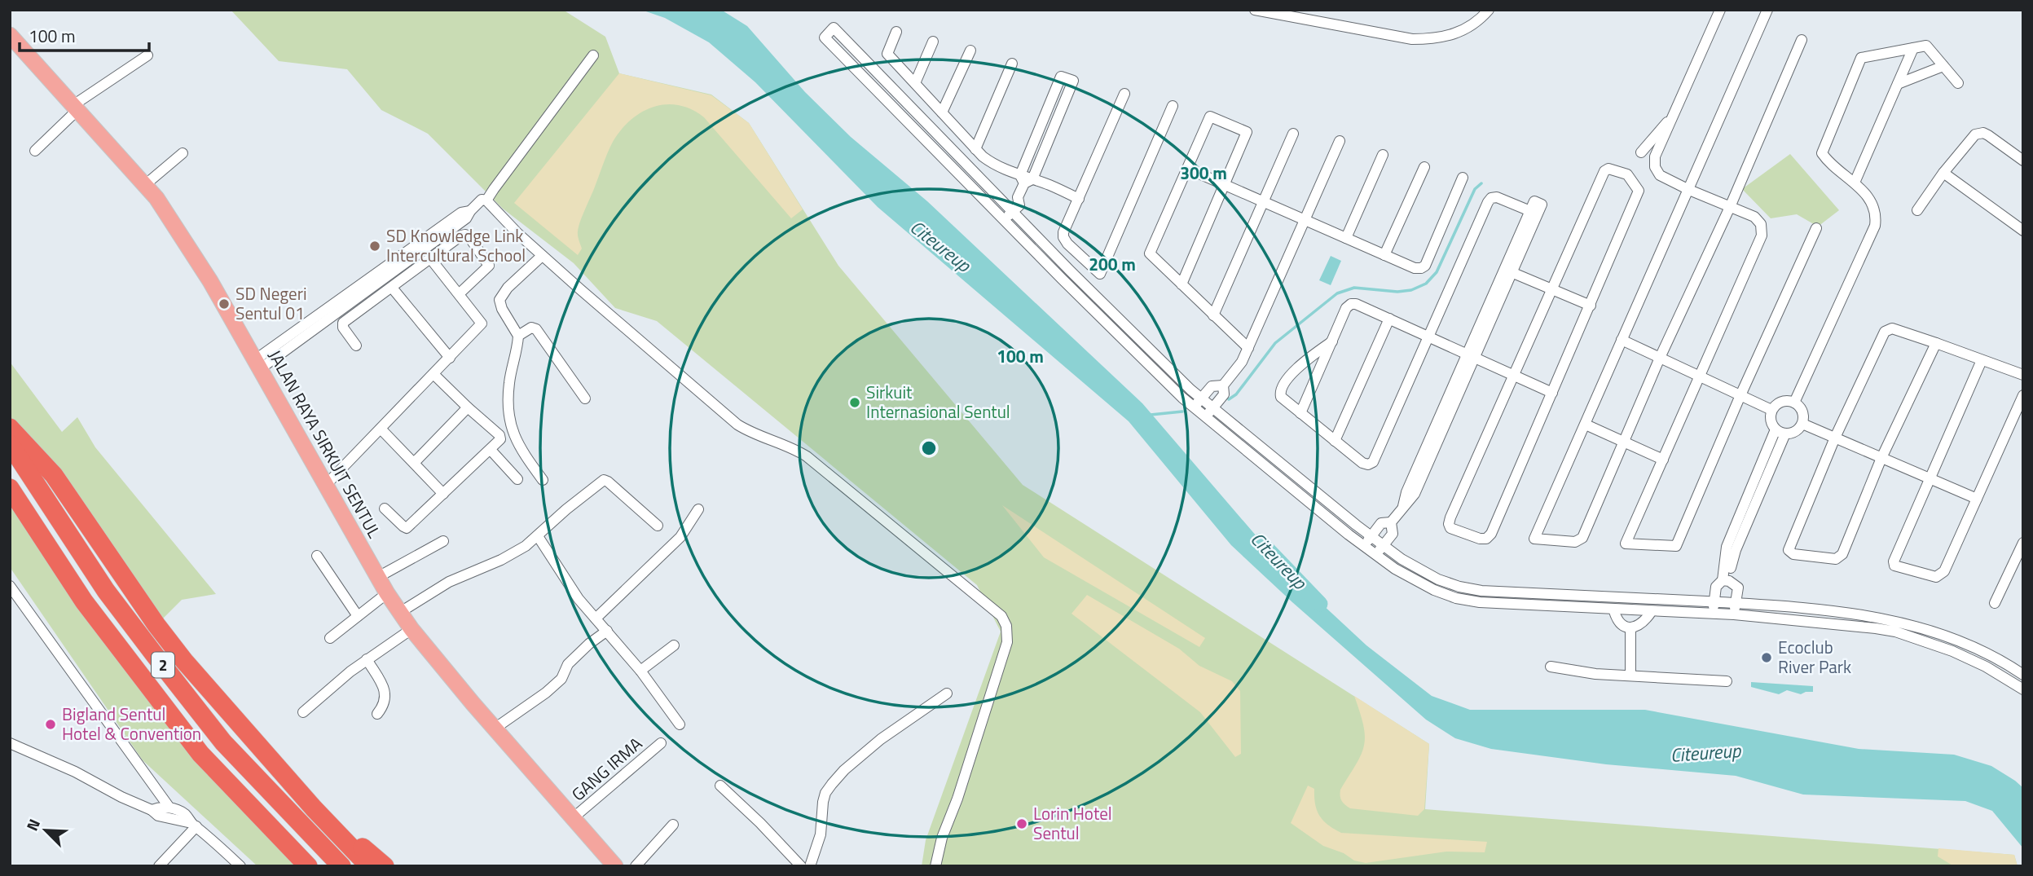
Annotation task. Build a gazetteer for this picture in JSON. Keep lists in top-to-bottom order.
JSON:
{
  "streets": {
    "highway": ["2"],
    "main road": ["JALAN RAYA SIRKUIT SENTUL"],
    "street": ["GANG IRMA"]
  },
  "crossings": [
    ["JALAN RAYA SIRKUIT SENTUL", "GANG IRMA"]
  ],
  "water": ["Citeureup"],
  "places": [
    "SD Knowledge Link Intercultural School",
    "SD Negeri Sentul 01",
    "Sirkuit Internasional Sentul",
    "Ecoclub River Park",
    "Bigland Sentul Hotel & Convention",
    "Lorin Hotel Sentul"
  ],
  "scale_bar": "100 m",
  "north": "top left",
  "rings": ["300 m", "200 m", "100 m"]
}
